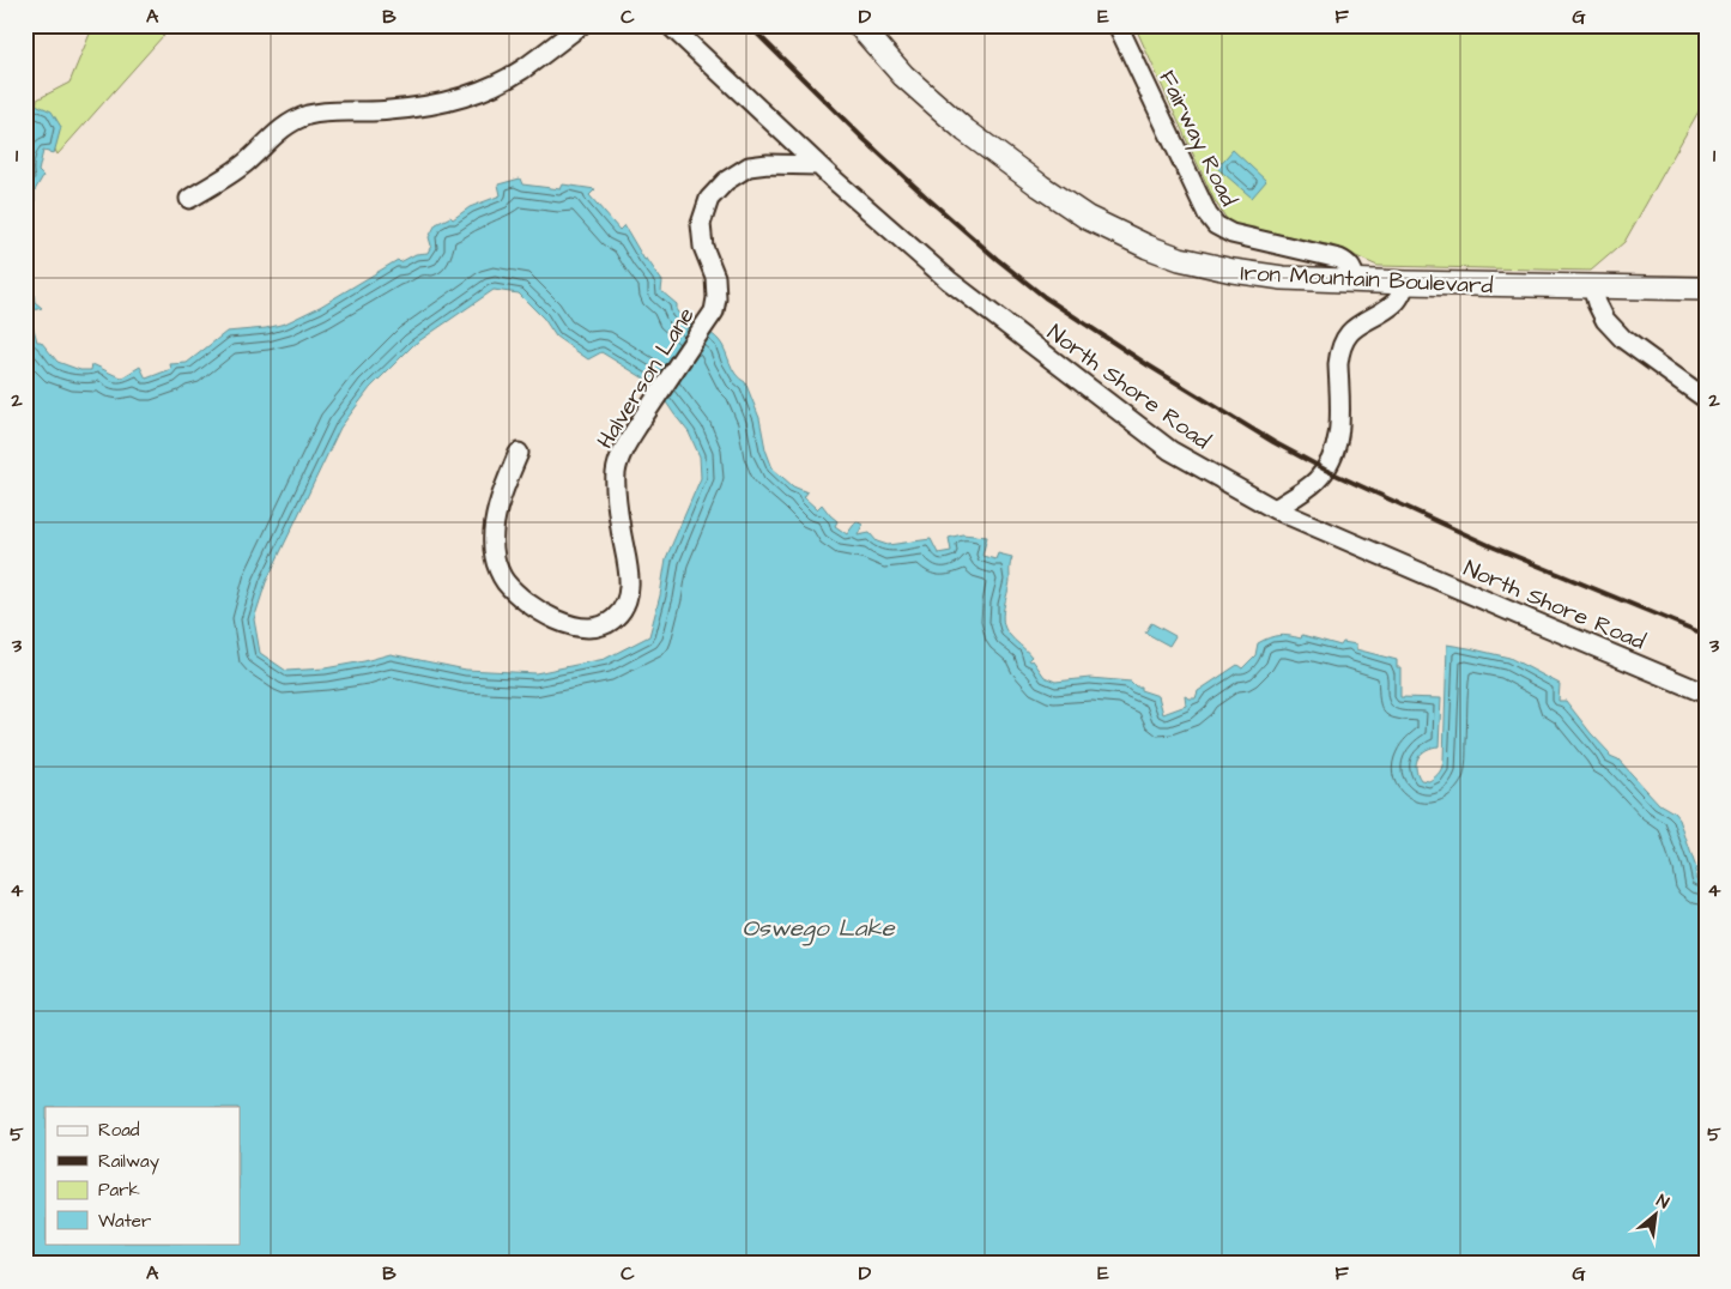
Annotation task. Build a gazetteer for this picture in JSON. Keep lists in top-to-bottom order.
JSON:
{
  "streets": {
    "street": [
      "Fairway Road",
      "Iron Mountain Boulevard",
      "Halverson Lane",
      "North Shore Road"
    ]
  },
  "crossings": [
    ["Fairway Road", "Iron Mountain Boulevard"],
    ["Halverson Lane", "North Shore Road"]
  ],
  "water": ["Oswego Lake"],
  "legend": [
    "Road",
    "Railway",
    "Park",
    "Water"
  ],
  "north": "top right",
  "grid": {
    "columns": [
      "A",
      "B",
      "C",
      "D",
      "E",
      "F",
      "G"
    ],
    "rows": [
      "1",
      "2",
      "3",
      "4",
      "5"
    ]
  }
}
